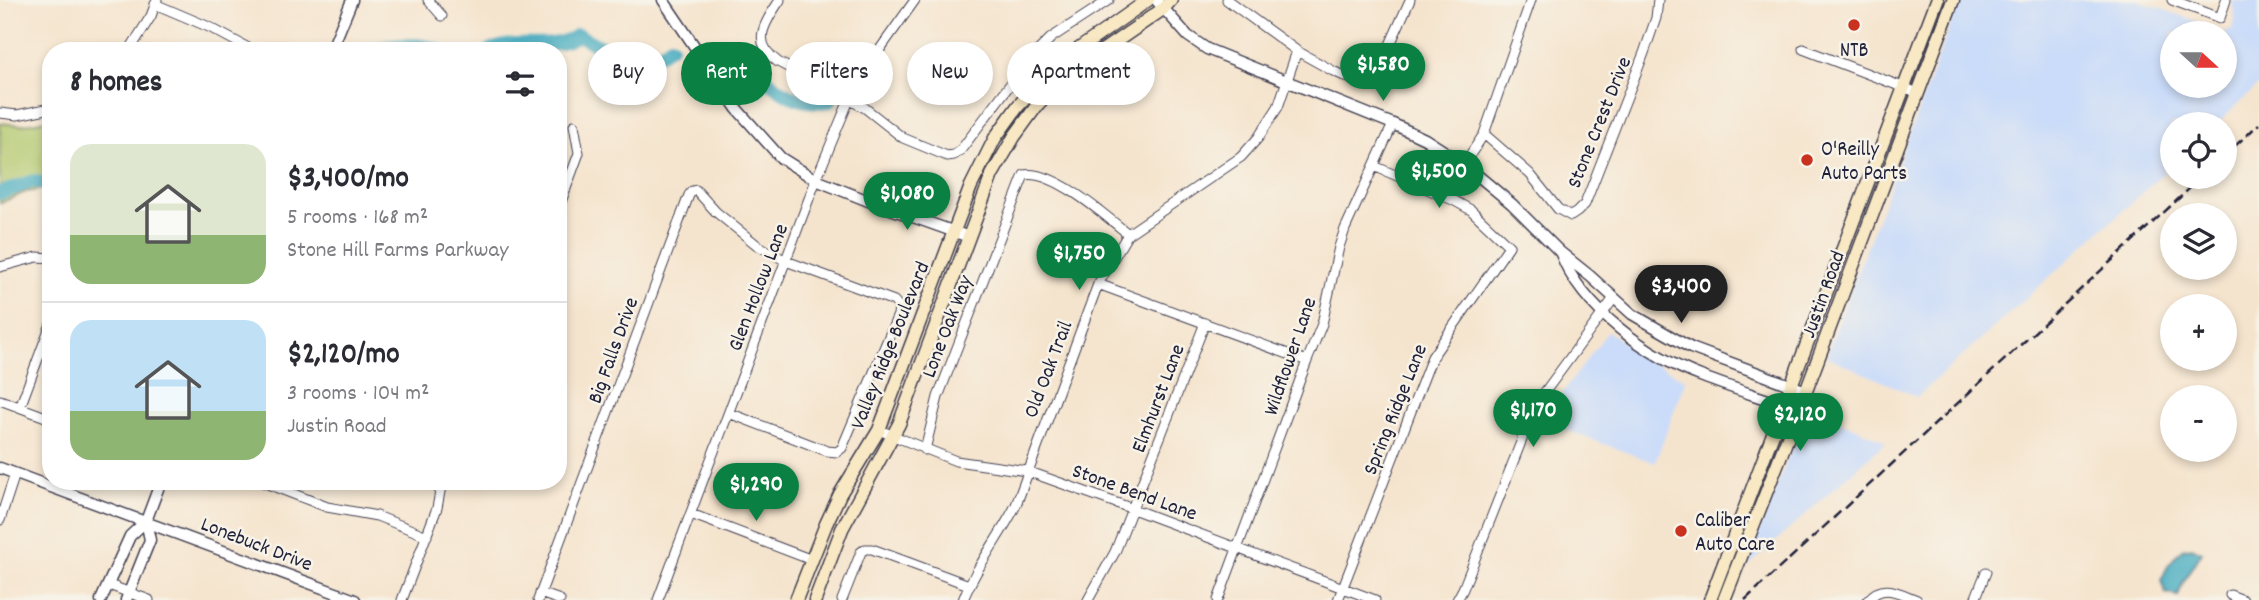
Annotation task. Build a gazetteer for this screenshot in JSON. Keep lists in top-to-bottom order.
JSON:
{
  "streets": {
    "main road": ["Justin Road", "Valley Ridge Boulevard"],
    "street": [
      "Stone Crest Drive",
      "Glen Hollow Lane",
      "Lone Oak Way",
      "Big Falls Drive",
      "Wildflower Lane",
      "Old Oak Trail",
      "Elmhurst Lane",
      "Spring Ridge Lane",
      "Stone Bend Lane",
      "Lonebuck Drive"
    ]
  },
  "crossings": [
    ["Glen Hollow Lane", "Big Falls Drive"],
    ["Lone Oak Way", "Old Oak Trail"],
    ["Lone Oak Way", "Stone Bend Lane"],
    ["Valley Ridge Boulevard", "Stone Bend Lane"],
    ["Wildflower Lane", "Spring Ridge Lane"],
    ["Wildflower Lane", "Stone Bend Lane"],
    ["Old Oak Trail", "Stone Bend Lane"],
    ["Elmhurst Lane", "Stone Bend Lane"],
    ["Spring Ridge Lane", "Stone Bend Lane"]
  ],
  "places": ["NTB", "O'Reilly Auto Parts", "Caliber Auto Care"],
  "north": "right",
  "page": {
    "map_buttons": ["+", "−"],
    "chip": [
      "Buy",
      "Rent",
      "Filters",
      "New",
      "Apartment"
    ],
    "heading": "8 homes",
    "price": [
      "$1,580",
      "$1,500",
      "$1,080",
      "$1,750",
      "$3,400",
      "$1,170",
      "$2,120",
      "$1,290"
    ],
    "list": [
      {
        "name": "$3,400/mo",
        "note": "5 rooms · 168 m² · Stone Hill Farms Parkway"
      },
      {
        "name": "$2,120/mo",
        "note": "3 rooms · 104 m² · Justin Road"
      }
    ]
  }
}
